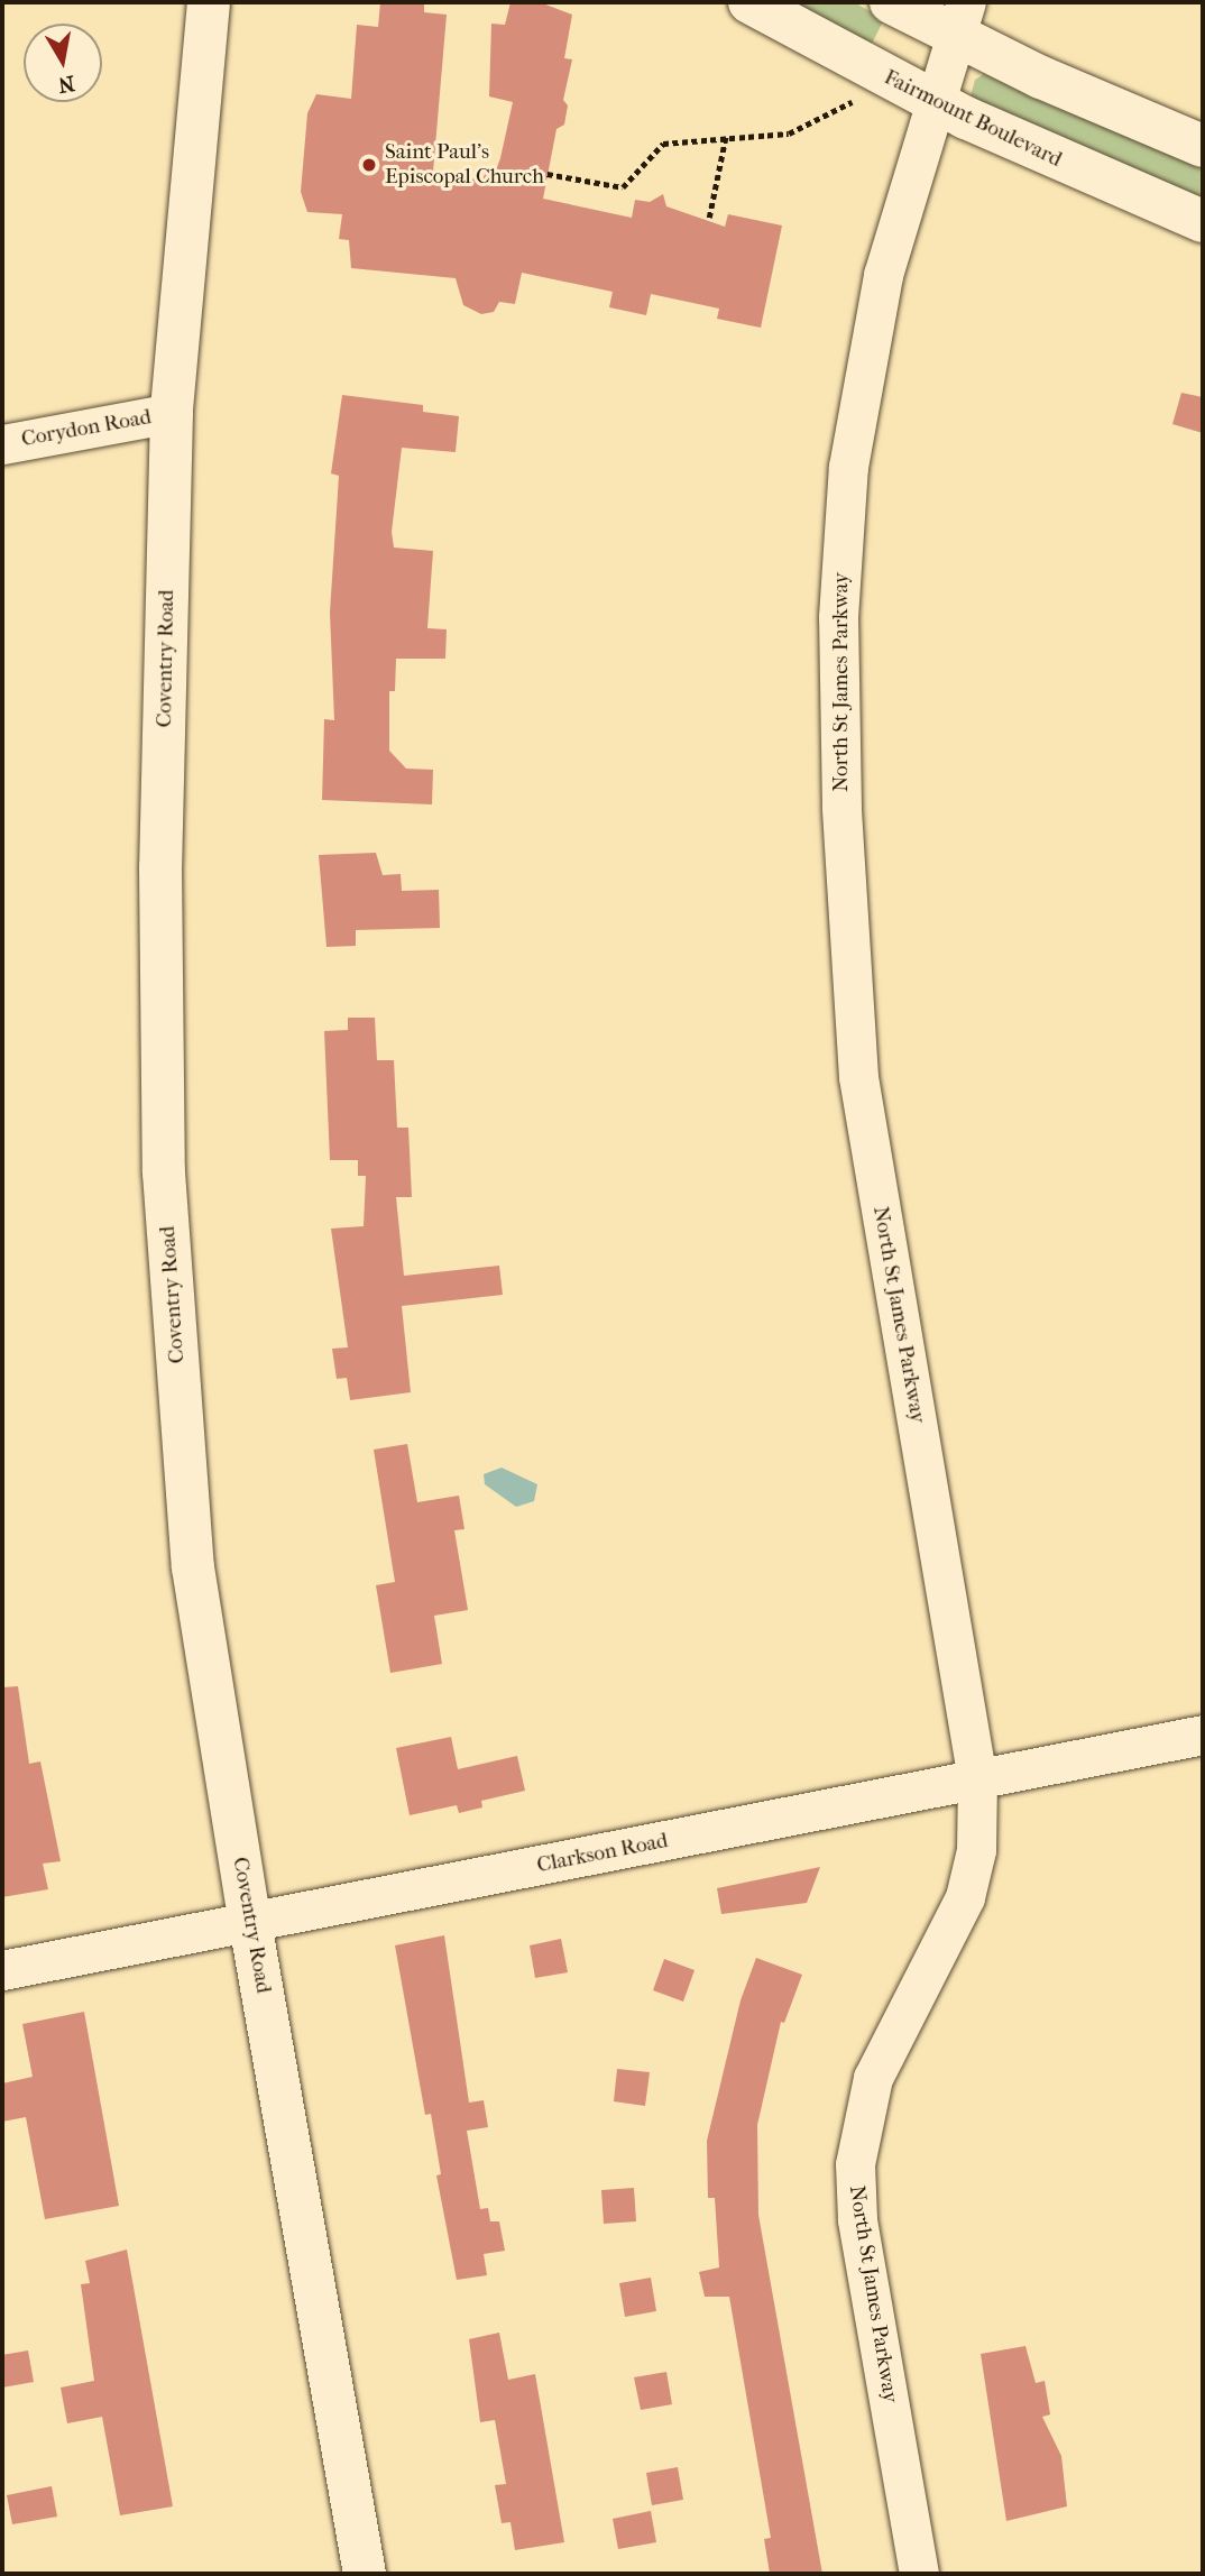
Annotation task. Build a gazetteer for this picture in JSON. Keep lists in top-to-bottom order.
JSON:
{
  "streets": {
    "street": [
      "Fairmount Boulevard",
      "Corydon Road",
      "Coventry Road",
      "North St James Parkway",
      "Clarkson Road"
    ]
  },
  "crossings": [
    ["Fairmount Boulevard", "North St James Parkway"],
    ["Corydon Road", "Coventry Road"],
    ["Coventry Road", "Clarkson Road"],
    ["North St James Parkway", "Clarkson Road"]
  ],
  "places": ["Saint Paul's Episcopal Church"],
  "north": "bottom"
}
